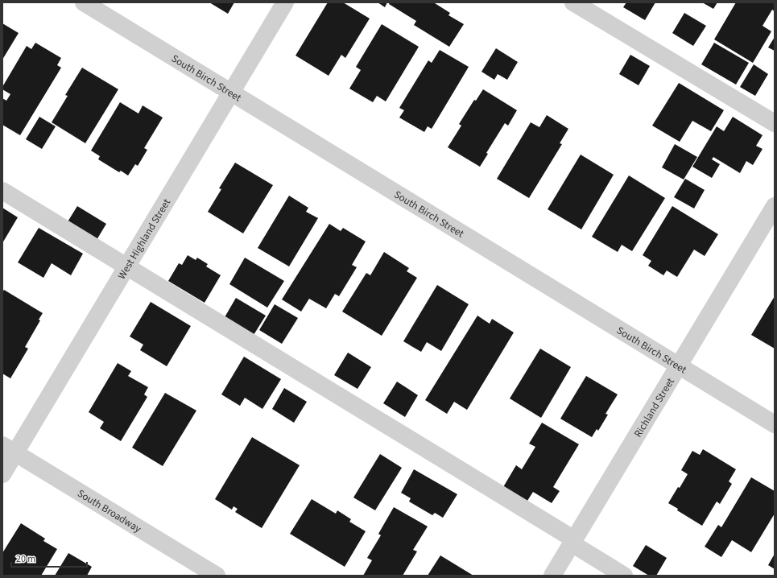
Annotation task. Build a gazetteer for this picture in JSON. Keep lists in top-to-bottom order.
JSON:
{
  "streets": {
    "street": [
      "South Birch Street",
      "West Highland Street",
      "Richland Street",
      "South Broadway"
    ]
  },
  "crossings": [
    ["South Birch Street", "West Highland Street"],
    ["South Birch Street", "Richland Street"],
    ["West Highland Street", "South Broadway"]
  ],
  "scale_bar": "20 m"
}
